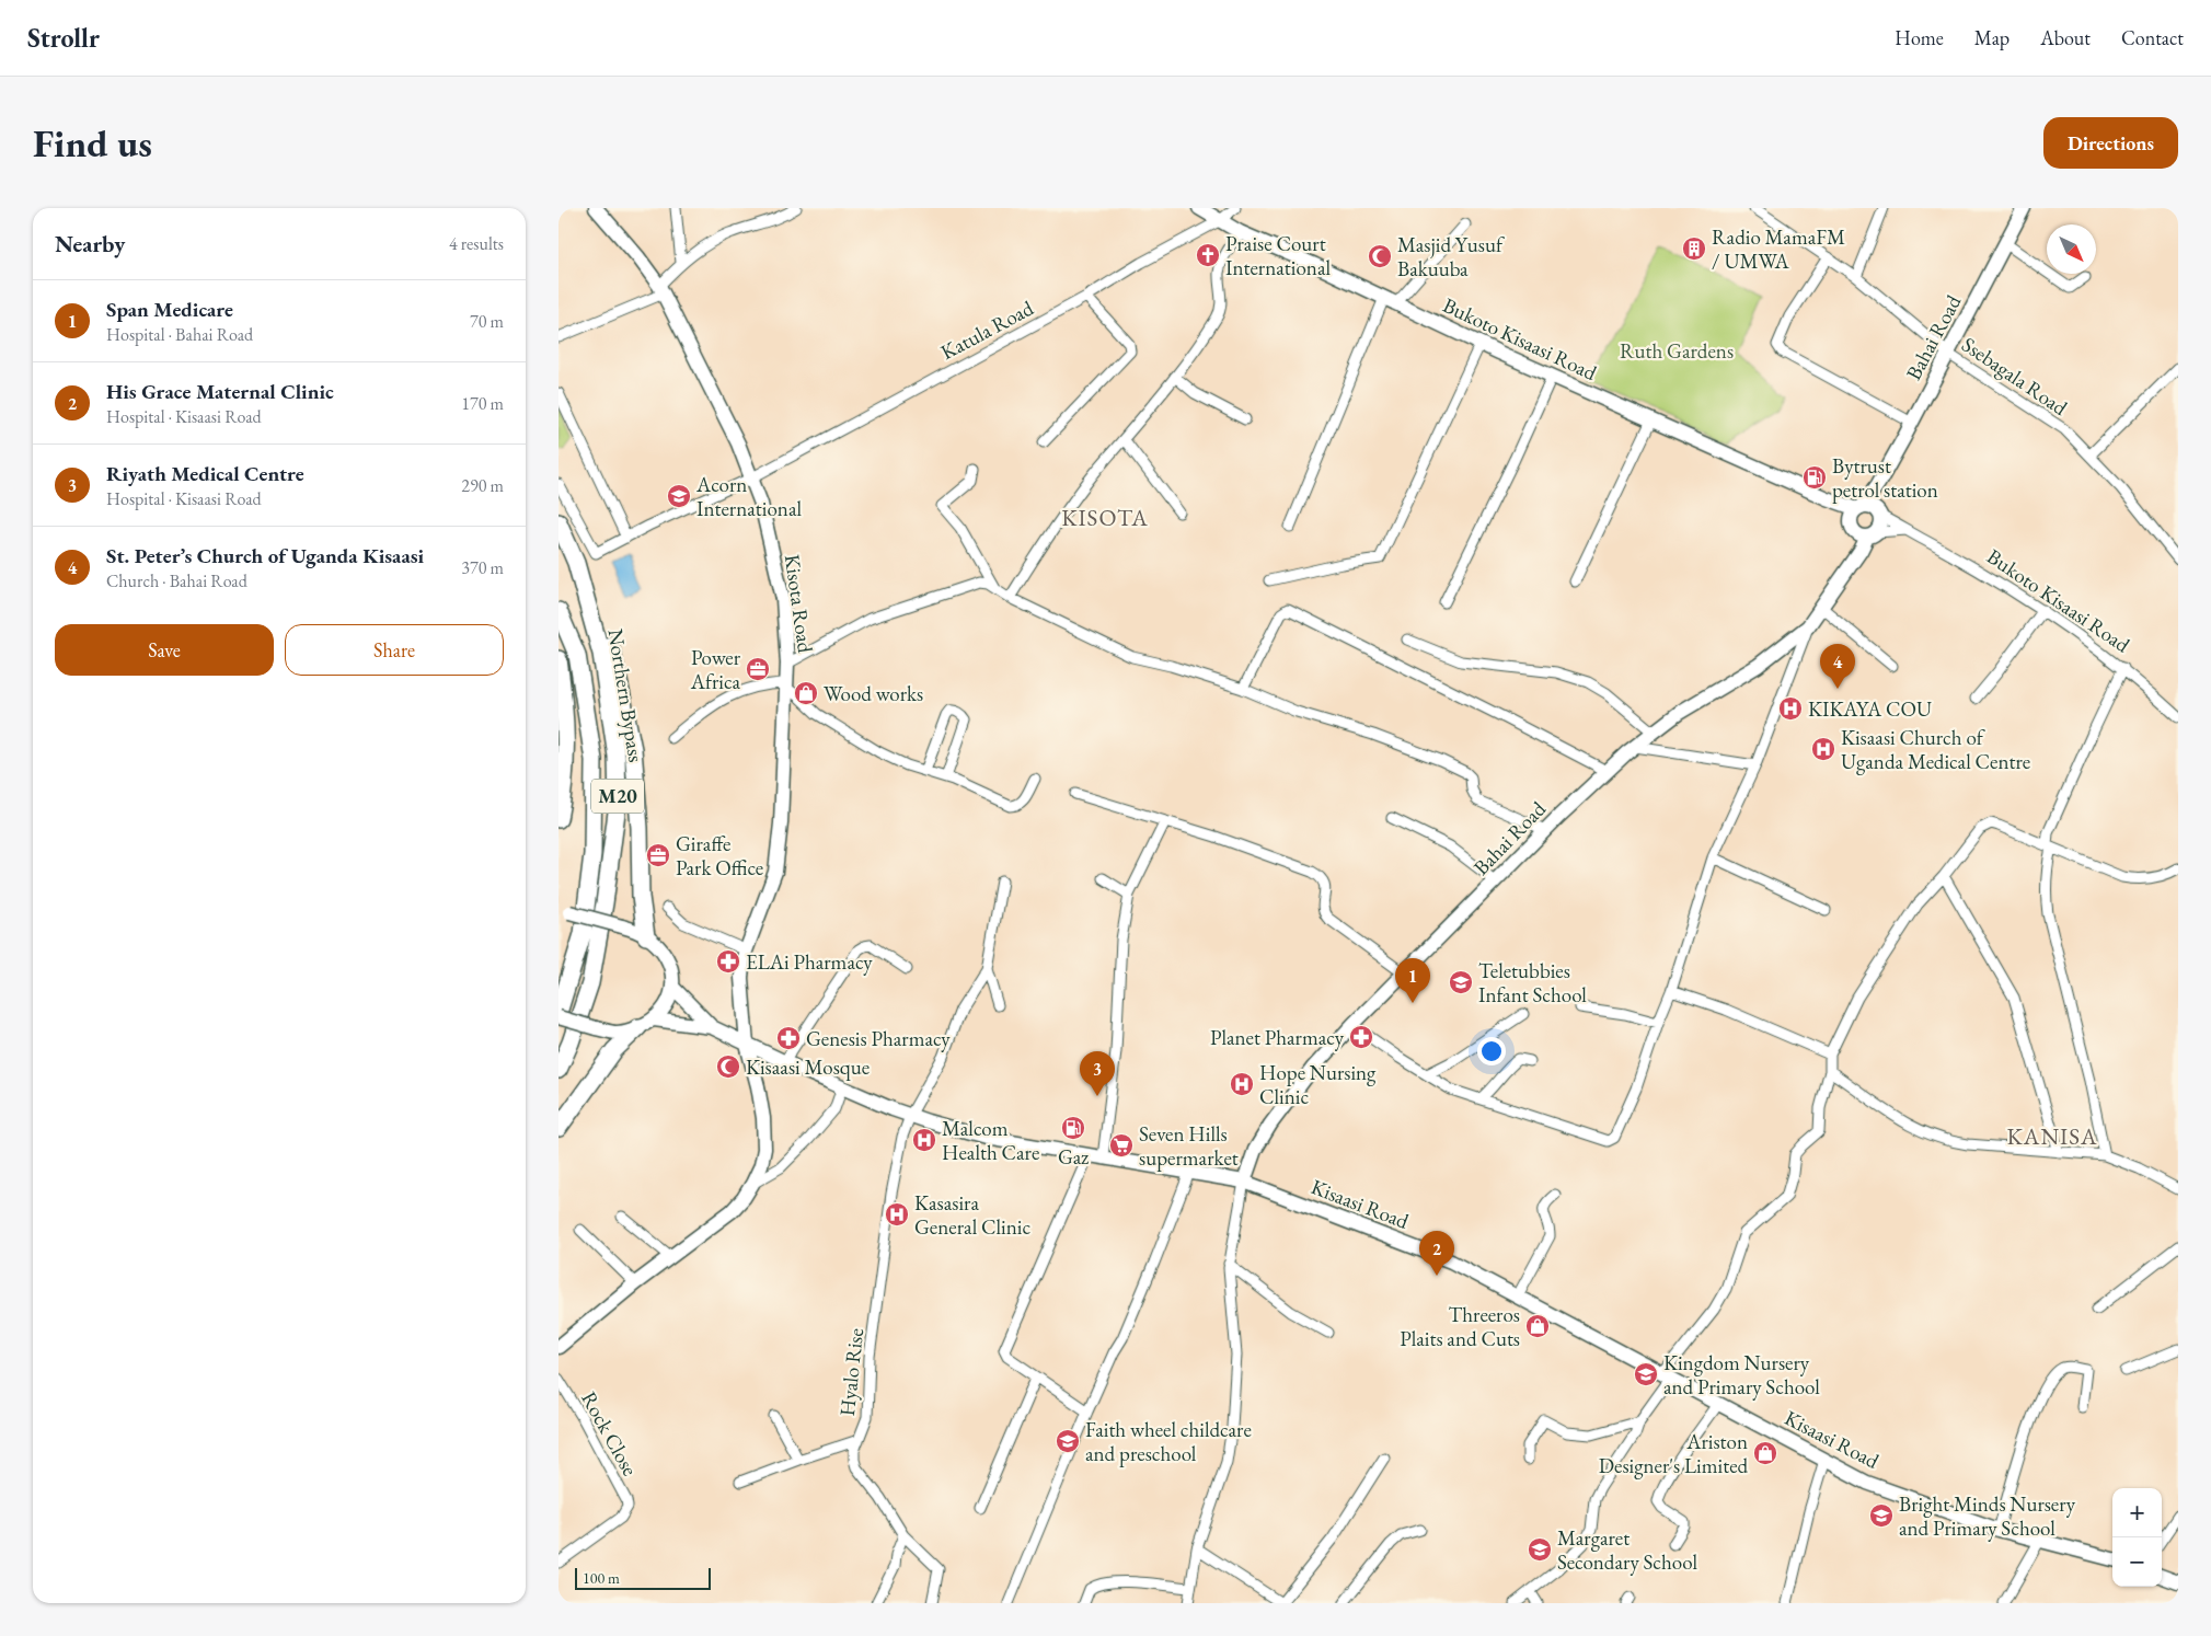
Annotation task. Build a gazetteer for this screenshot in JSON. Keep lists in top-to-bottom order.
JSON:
{
  "streets": {
    "highway": ["Northern Bypass", "M20"],
    "street": [
      "Katula Road",
      "Bahai Road",
      "Bukoto Kisaasi Road",
      "Ssebagala Road",
      "Kisota Road",
      "Kisaasi Road",
      "Hyalo Rise",
      "Rock Close"
    ]
  },
  "crossings": [
    ["Katula Road", "Bukoto Kisaasi Road"],
    ["Katula Road", "Kisota Road"],
    ["Bahai Road", "Bukoto Kisaasi Road"],
    ["Bahai Road", "Ssebagala Road"],
    ["Bahai Road", "Kisaasi Road"],
    ["Kisota Road", "Kisaasi Road"],
    ["Kisaasi Road", "Hyalo Rise"]
  ],
  "districts": ["KISOTA", "KANISA"],
  "parks": ["Ruth Gardens"],
  "places": {
    "building": ["Radio MamaFM / UMWA"],
    "church": ["Praise Court International"],
    "mosque": ["Masjid Yusuf Bakuuba", "Kisaasi Mosque"],
    "fuel station": ["Bytrust petrol station", "Gaz"],
    "school or university": [
      "Acorn International",
      "Teletubbies Infant School",
      "Kingdom Nursery and Primary School",
      "Faith wheel childcare and preschool",
      "Bright Minds Nursery and Primary School",
      "Margaret Secondary School"
    ],
    "office": ["Power Africa", "Giraffe Park Office"],
    "shop": ["Wood works", "Threeros Plaits and Cuts", "Ariston Designer's Limited"],
    "hospital": [
      "KIKAYA COU",
      "Kisaasi Church of Uganda Medical Centre",
      "Hope Nursing Clinic",
      "Malcom Health Care",
      "Kasasira General Clinic"
    ],
    "pharmacy": ["ELAi Pharmacy", "Planet Pharmacy", "Genesis Pharmacy"],
    "supermarket": ["Seven Hills supermarket"]
  },
  "scale_bar": "100 m",
  "north": "bottom right",
  "page": {
    "header": "Strollr",
    "nav": [
      "Home",
      "Map",
      "About",
      "Contact"
    ],
    "buttons": [
      "Directions",
      ["Save", "Share"]
    ],
    "title": "Find us",
    "heading": ["Nearby", "4 results"],
    "list": [
      {
        "mark": "1",
        "name": "Span Medicare",
        "note": "Hospital · Bahai Road",
        "value": "70 m"
      },
      {
        "mark": "2",
        "name": "His Grace Maternal Clinic",
        "note": "Hospital · Kisaasi Road",
        "value": "170 m"
      },
      {
        "mark": "3",
        "name": "Riyath Medical Centre",
        "note": "Hospital · Kisaasi Road",
        "value": "290 m"
      },
      {
        "mark": "4",
        "name": "St. Peter’s Church of Uganda Kisaasi",
        "note": "Church · Bahai Road",
        "value": "370 m"
      }
    ],
    "pins": [
      "4",
      "1",
      "3",
      "2"
    ],
    "map_buttons": ["+", "−"],
    "scale": "100 m"
  }
}
